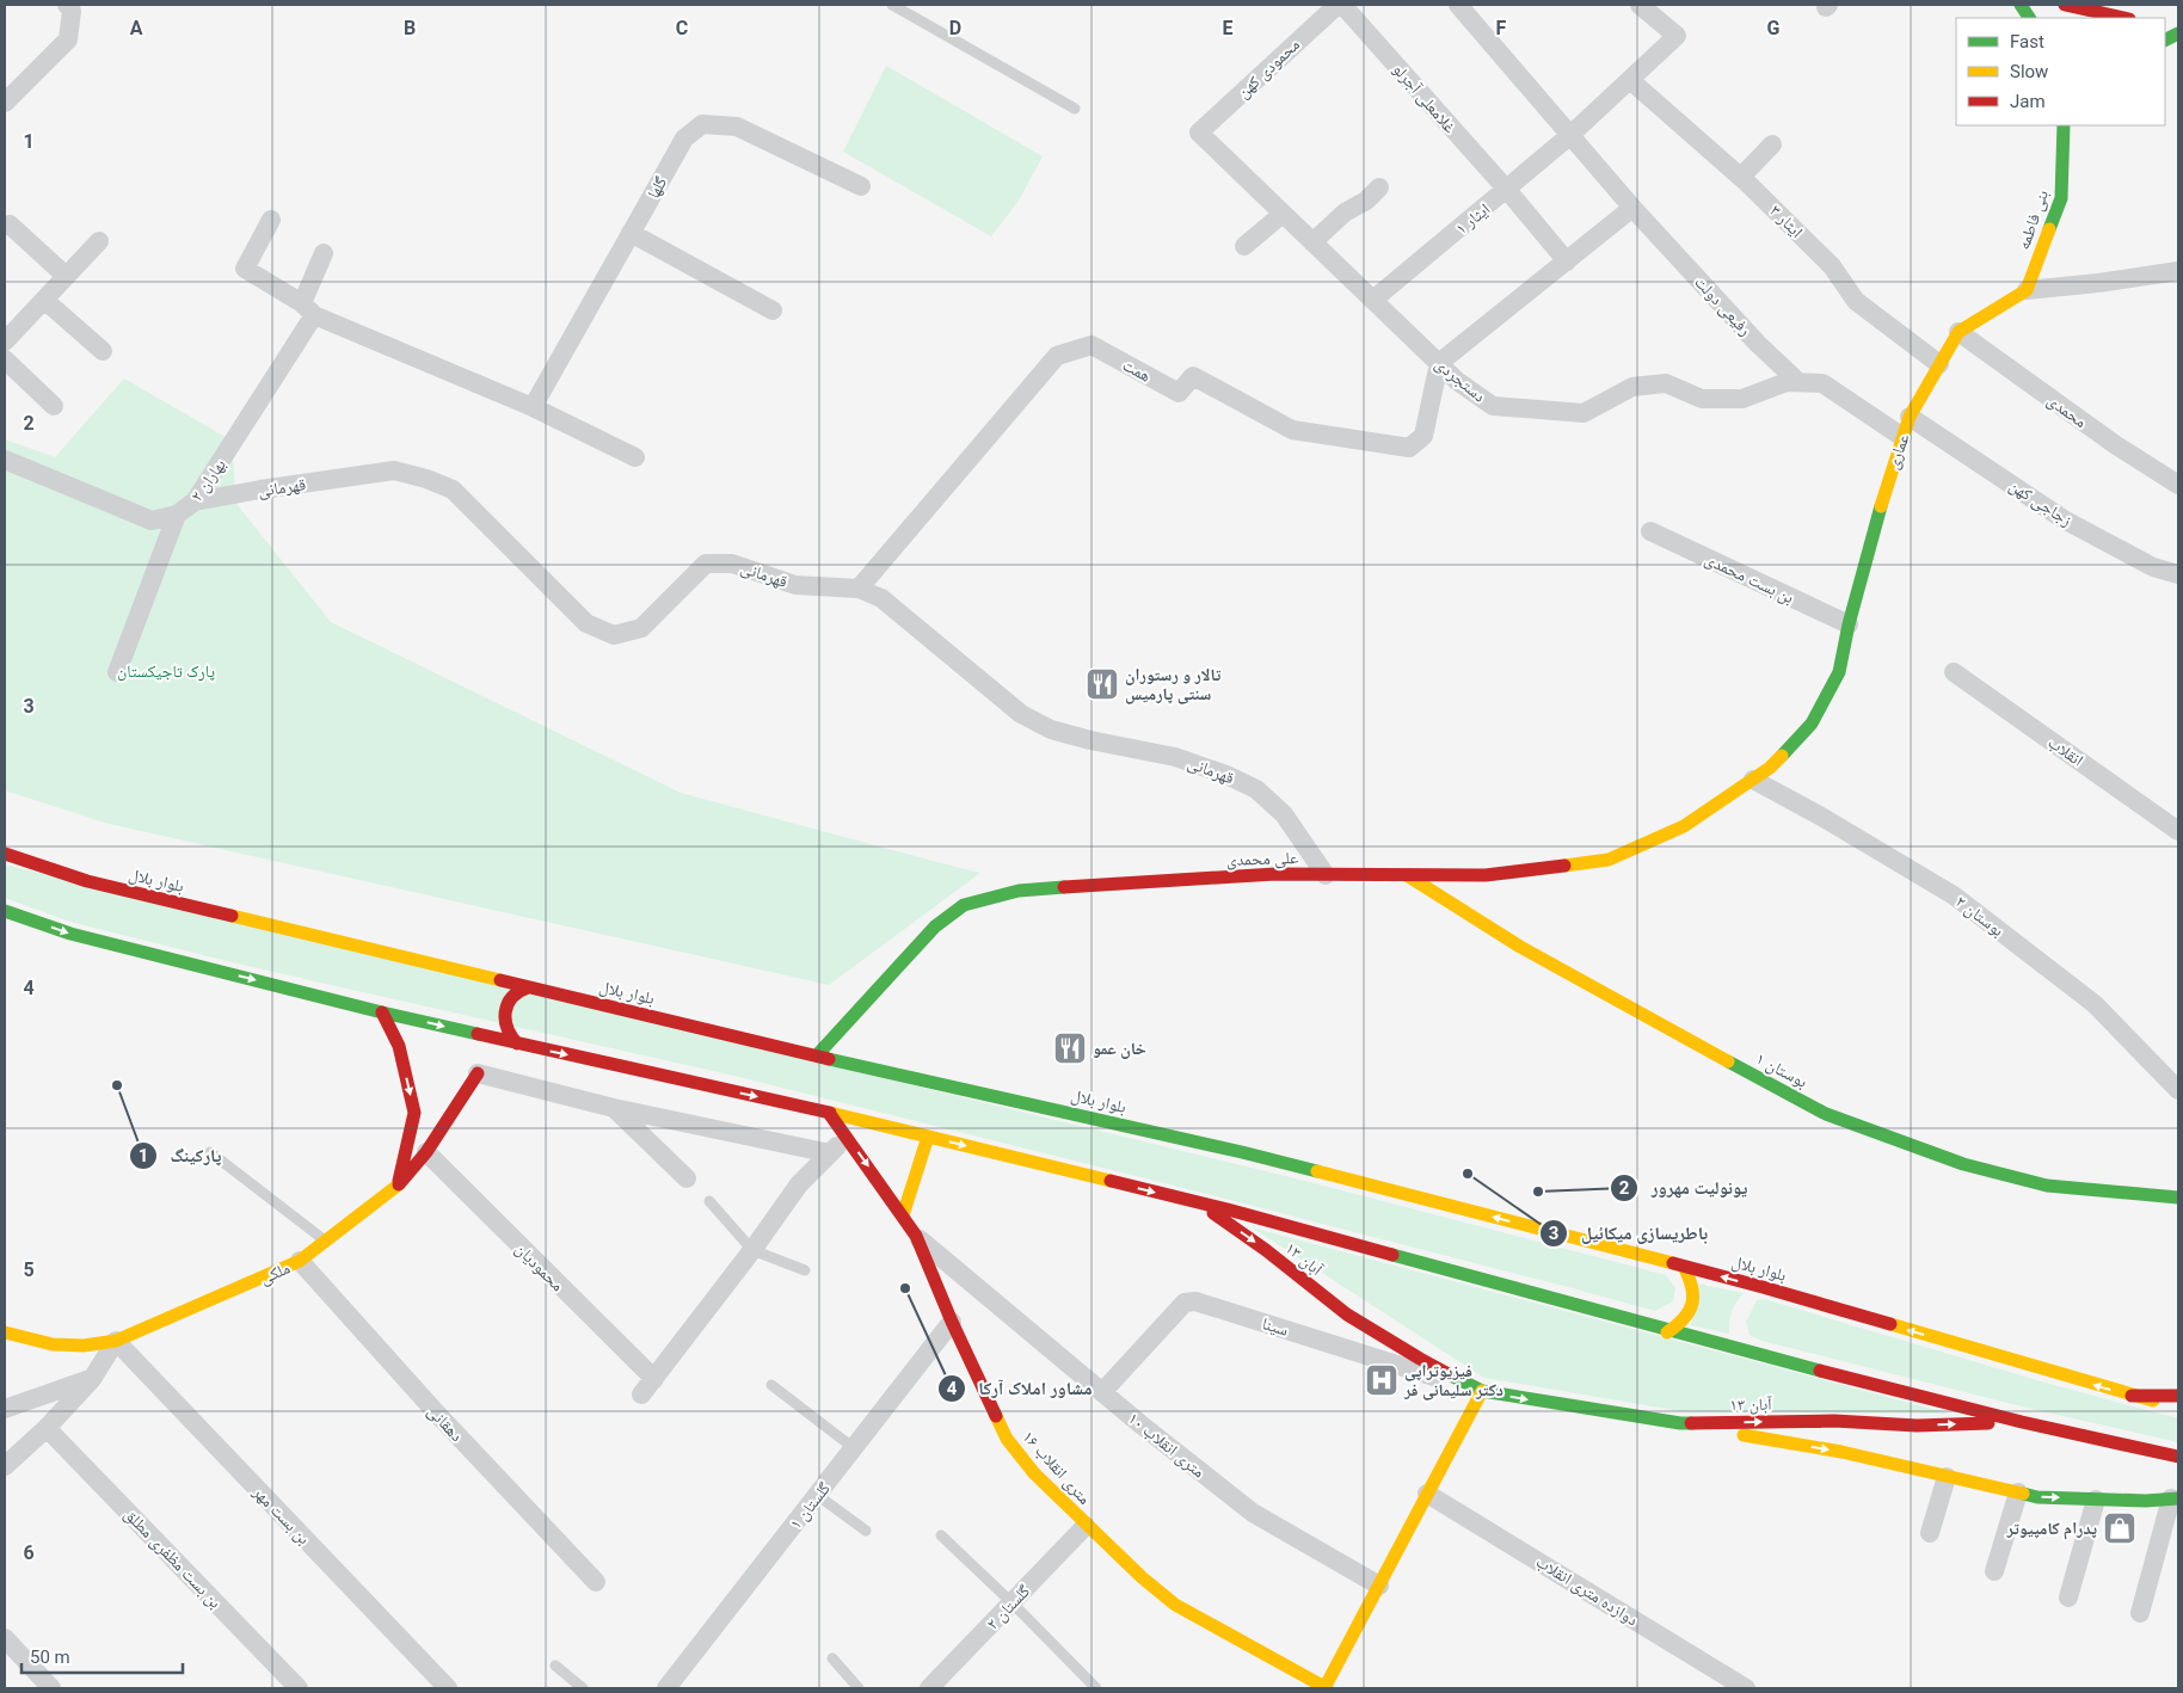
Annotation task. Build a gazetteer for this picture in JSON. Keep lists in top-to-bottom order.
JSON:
{
  "streets": {
    "street": [
      "محمودی کهن",
      "غلامعلی آجرلو",
      "گلها",
      "۱ ایثار",
      "بنی فاطمه",
      "ایثار ۳",
      "رفیعی دولت",
      "همت",
      "دستجردی",
      "محمدی",
      "عماری",
      "بهاران ۲",
      "قهرمانی",
      "زجاجی کهن",
      "بن بست محمدی",
      "انقلاب",
      "علی محمدی",
      "بلوار بلال",
      "بوستان ۲",
      "بوستان ۱",
      "۱۳ آبان",
      "محمودیان",
      "ملکی",
      "سینا",
      "دهقانی",
      "۱۰ متری انقلاب",
      "۱۶ متری انقلاب",
      "گلستان ۱",
      "بن بست مهر",
      "بن بست مظفری مطلق",
      "دوازده متری انقلاب",
      "گلستان ۲"
    ]
  },
  "crossings": [
    ["محمودی کهن", "دستجردی"],
    ["غلامعلی آجرلو", "۱ ایثار"],
    ["۱ ایثار", "ایثار ۳"],
    ["۱ ایثار", "رفیعی دولت"],
    ["۱ ایثار", "دستجردی"],
    ["بنی فاطمه", "عماری"],
    ["ایثار ۳", "عماری"],
    ["رفیعی دولت", "دستجردی"],
    ["همت", "دستجردی"],
    ["همت", "قهرمانی"],
    ["محمدی", "عماری"],
    ["عماری", "زجاجی کهن"],
    ["عماری", "بن بست محمدی"],
    ["عماری", "علی محمدی"],
    ["عماری", "بوستان ۲"],
    ["بهاران ۲", "قهرمانی"],
    ["قهرمانی", "علی محمدی"],
    ["علی محمدی", "بلوار بلال"],
    ["علی محمدی", "بوستان ۲"],
    ["علی محمدی", "بوستان ۱"],
    ["۱۳ آبان", "سینا"],
    ["محمودیان", "ملکی"],
    ["ملکی", "دهقانی"],
    ["ملکی", "بن بست مهر"],
    ["سینا", "۱۰ متری انقلاب"],
    ["۱۰ متری انقلاب", "۱۶ متری انقلاب"],
    ["۱۶ متری انقلاب", "گلستان ۱"],
    ["۱۶ متری انقلاب", "گلستان ۲"]
  ],
  "parks": ["پارک تاجیکستان"],
  "places": {
    "restaurant": ["تالار و رستوران سنتی پارمیس", "خان عمو"],
    "other": [
      "پارکینگ",
      "باطریسازی میکائیل",
      "یونولیت مهرور",
      "مشاور املاک آرکا"
    ],
    "hospital": ["فیزیوتراپی دکتر سلیمانی فر"],
    "shop": ["پدرام کامپیوتر"]
  },
  "legend": ["Fast", "Slow", "Jam"],
  "scale_bar": "50 m",
  "grid": {
    "columns": [
      "A",
      "B",
      "C",
      "D",
      "E",
      "F",
      "G"
    ],
    "rows": [
      "1",
      "2",
      "3",
      "4",
      "5",
      "6"
    ]
  }
}
